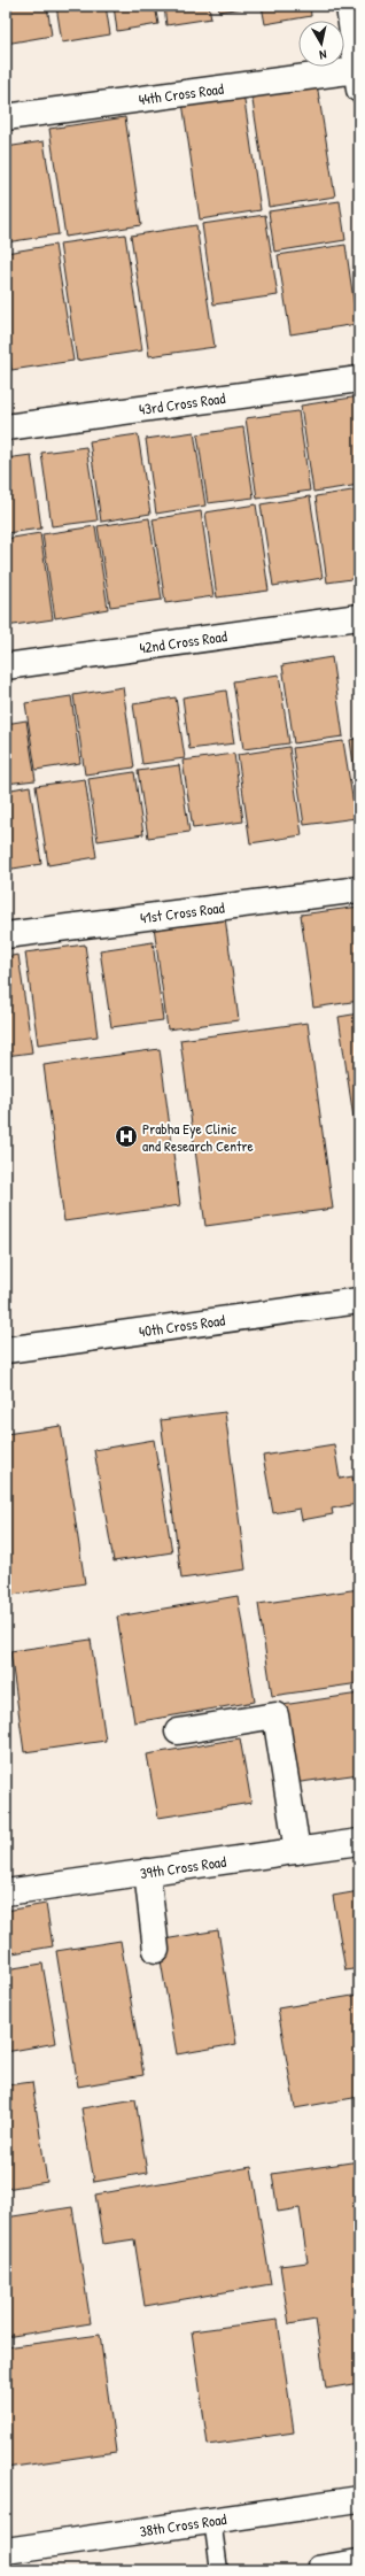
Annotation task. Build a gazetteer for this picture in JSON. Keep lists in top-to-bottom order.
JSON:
{
  "streets": {
    "street": [
      "44th Cross Road",
      "43rd Cross Road",
      "42nd Cross Road",
      "41st Cross Road",
      "40th Cross Road",
      "39th Cross Road",
      "38th Cross Road"
    ]
  },
  "places": {
    "hospital": ["Prabha Eye Clinic and Research Centre"]
  },
  "north": "bottom"
}
